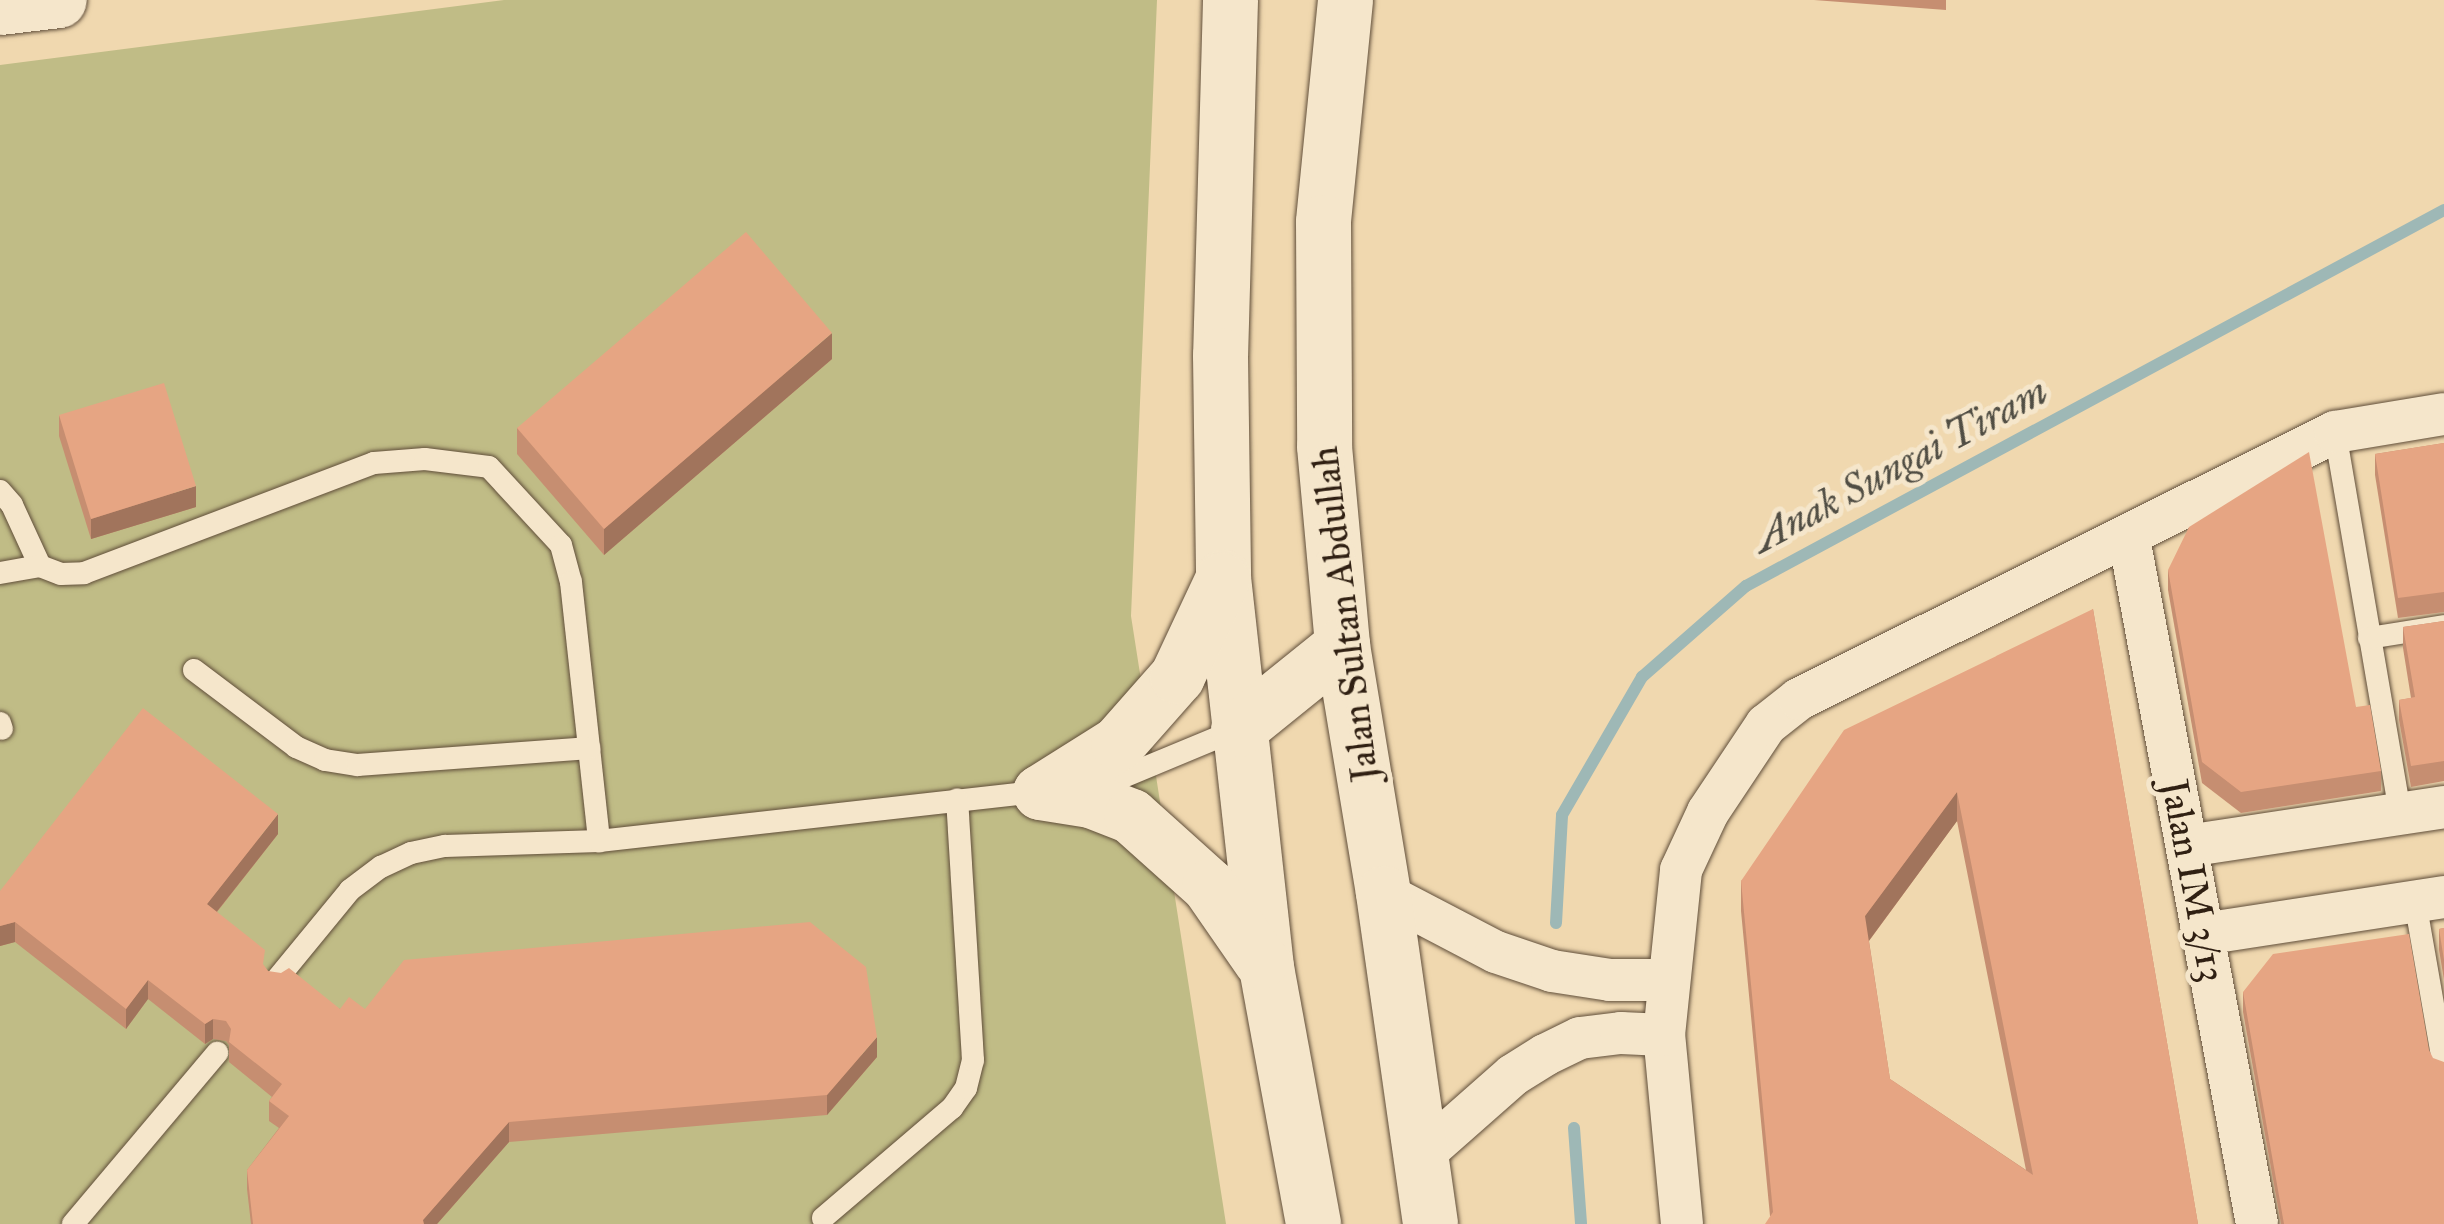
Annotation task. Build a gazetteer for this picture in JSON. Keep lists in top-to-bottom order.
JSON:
{
  "streets": {
    "main road": ["Jalan Sultan Abdullah"],
    "street": ["Jalan IM 3/13"]
  },
  "water": ["Anak Sungai Tiram"]
}
